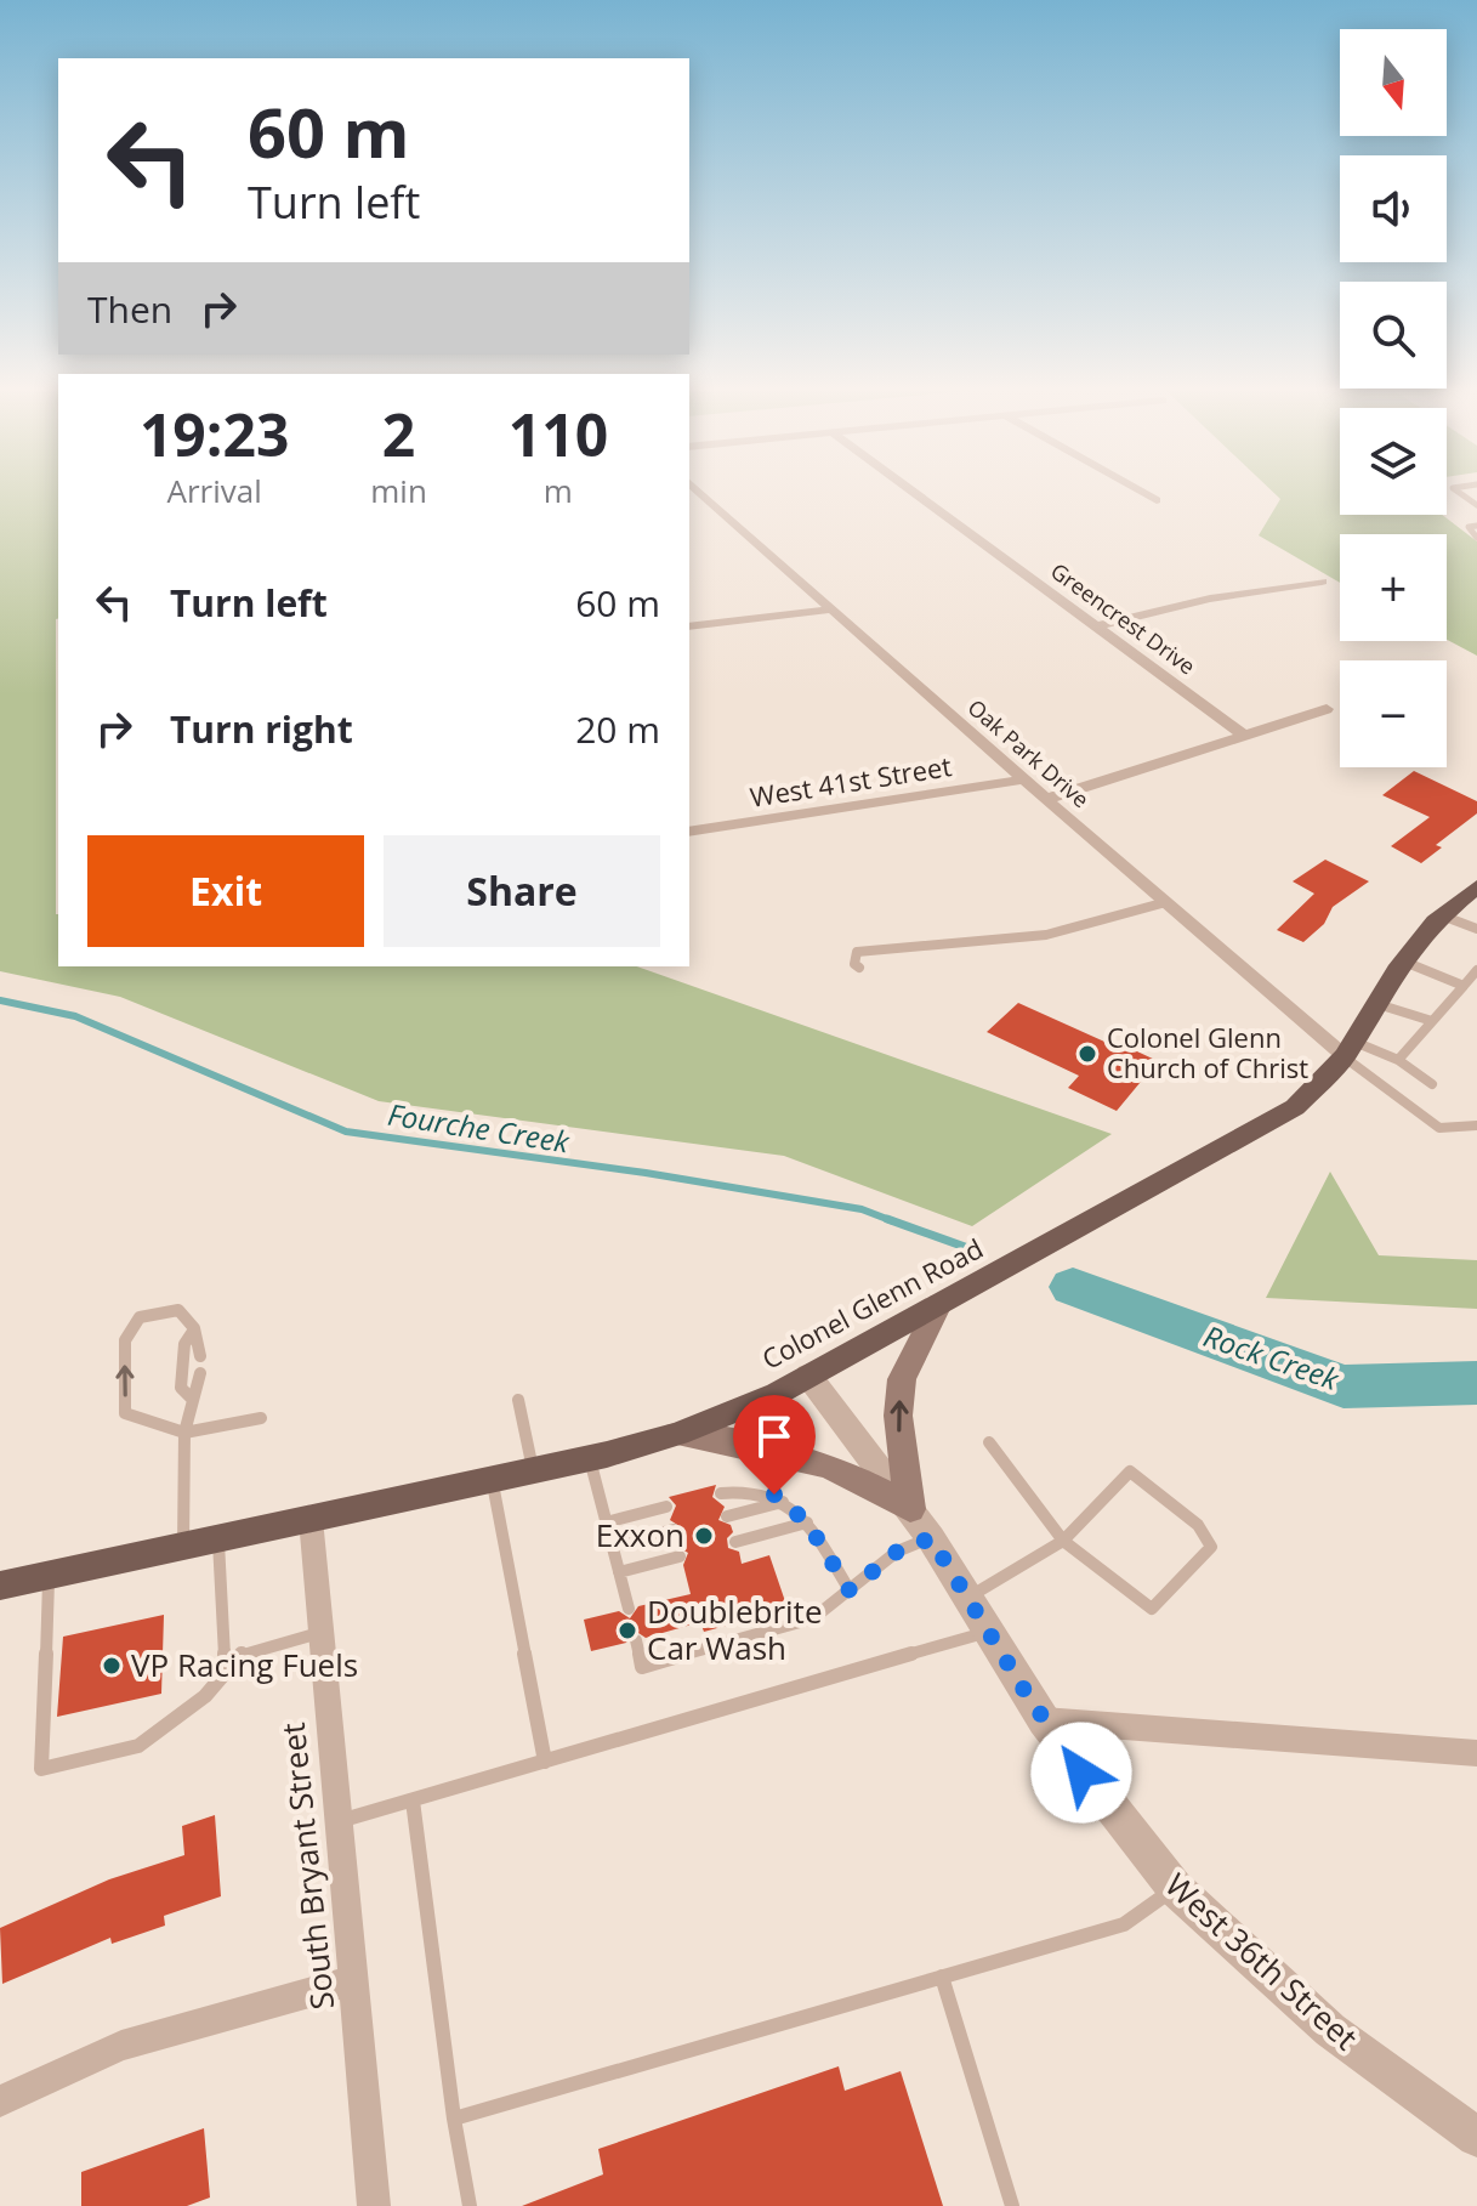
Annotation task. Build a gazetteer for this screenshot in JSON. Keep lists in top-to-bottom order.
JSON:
{
  "streets": {
    "main road": ["Colonel Glenn Road"],
    "street": [
      "Greencrest Drive",
      "Oak Park Drive",
      "West 41st Street",
      "South Bryant Street",
      "West 36th Street"
    ]
  },
  "crossings": [
    ["Oak Park Drive", "West 41st Street"],
    ["Oak Park Drive", "Colonel Glenn Road"],
    ["Colonel Glenn Road", "South Bryant Street"],
    ["Colonel Glenn Road", "West 36th Street"]
  ],
  "water": ["Fourche Creek", "Rock Creek"],
  "places": [
    "Colonel Glenn Church of Christ",
    "Exxon",
    "Doublebrite Car Wash",
    "VP Racing Fuels"
  ],
  "north": "bottom",
  "page": {
    "map_buttons": ["+", "−"],
    "turn": ["60 m", "Turn left"],
    "then": "Then",
    "eta": [
      "19:23",
      "Arrival",
      "2",
      "min",
      "110",
      "m"
    ],
    "list": [
      {
        "name": "Turn left",
        "value": "60 m"
      },
      {
        "name": "Turn right",
        "value": "20 m"
      }
    ],
    "buttons": ["Exit", "Share"]
  }
}
